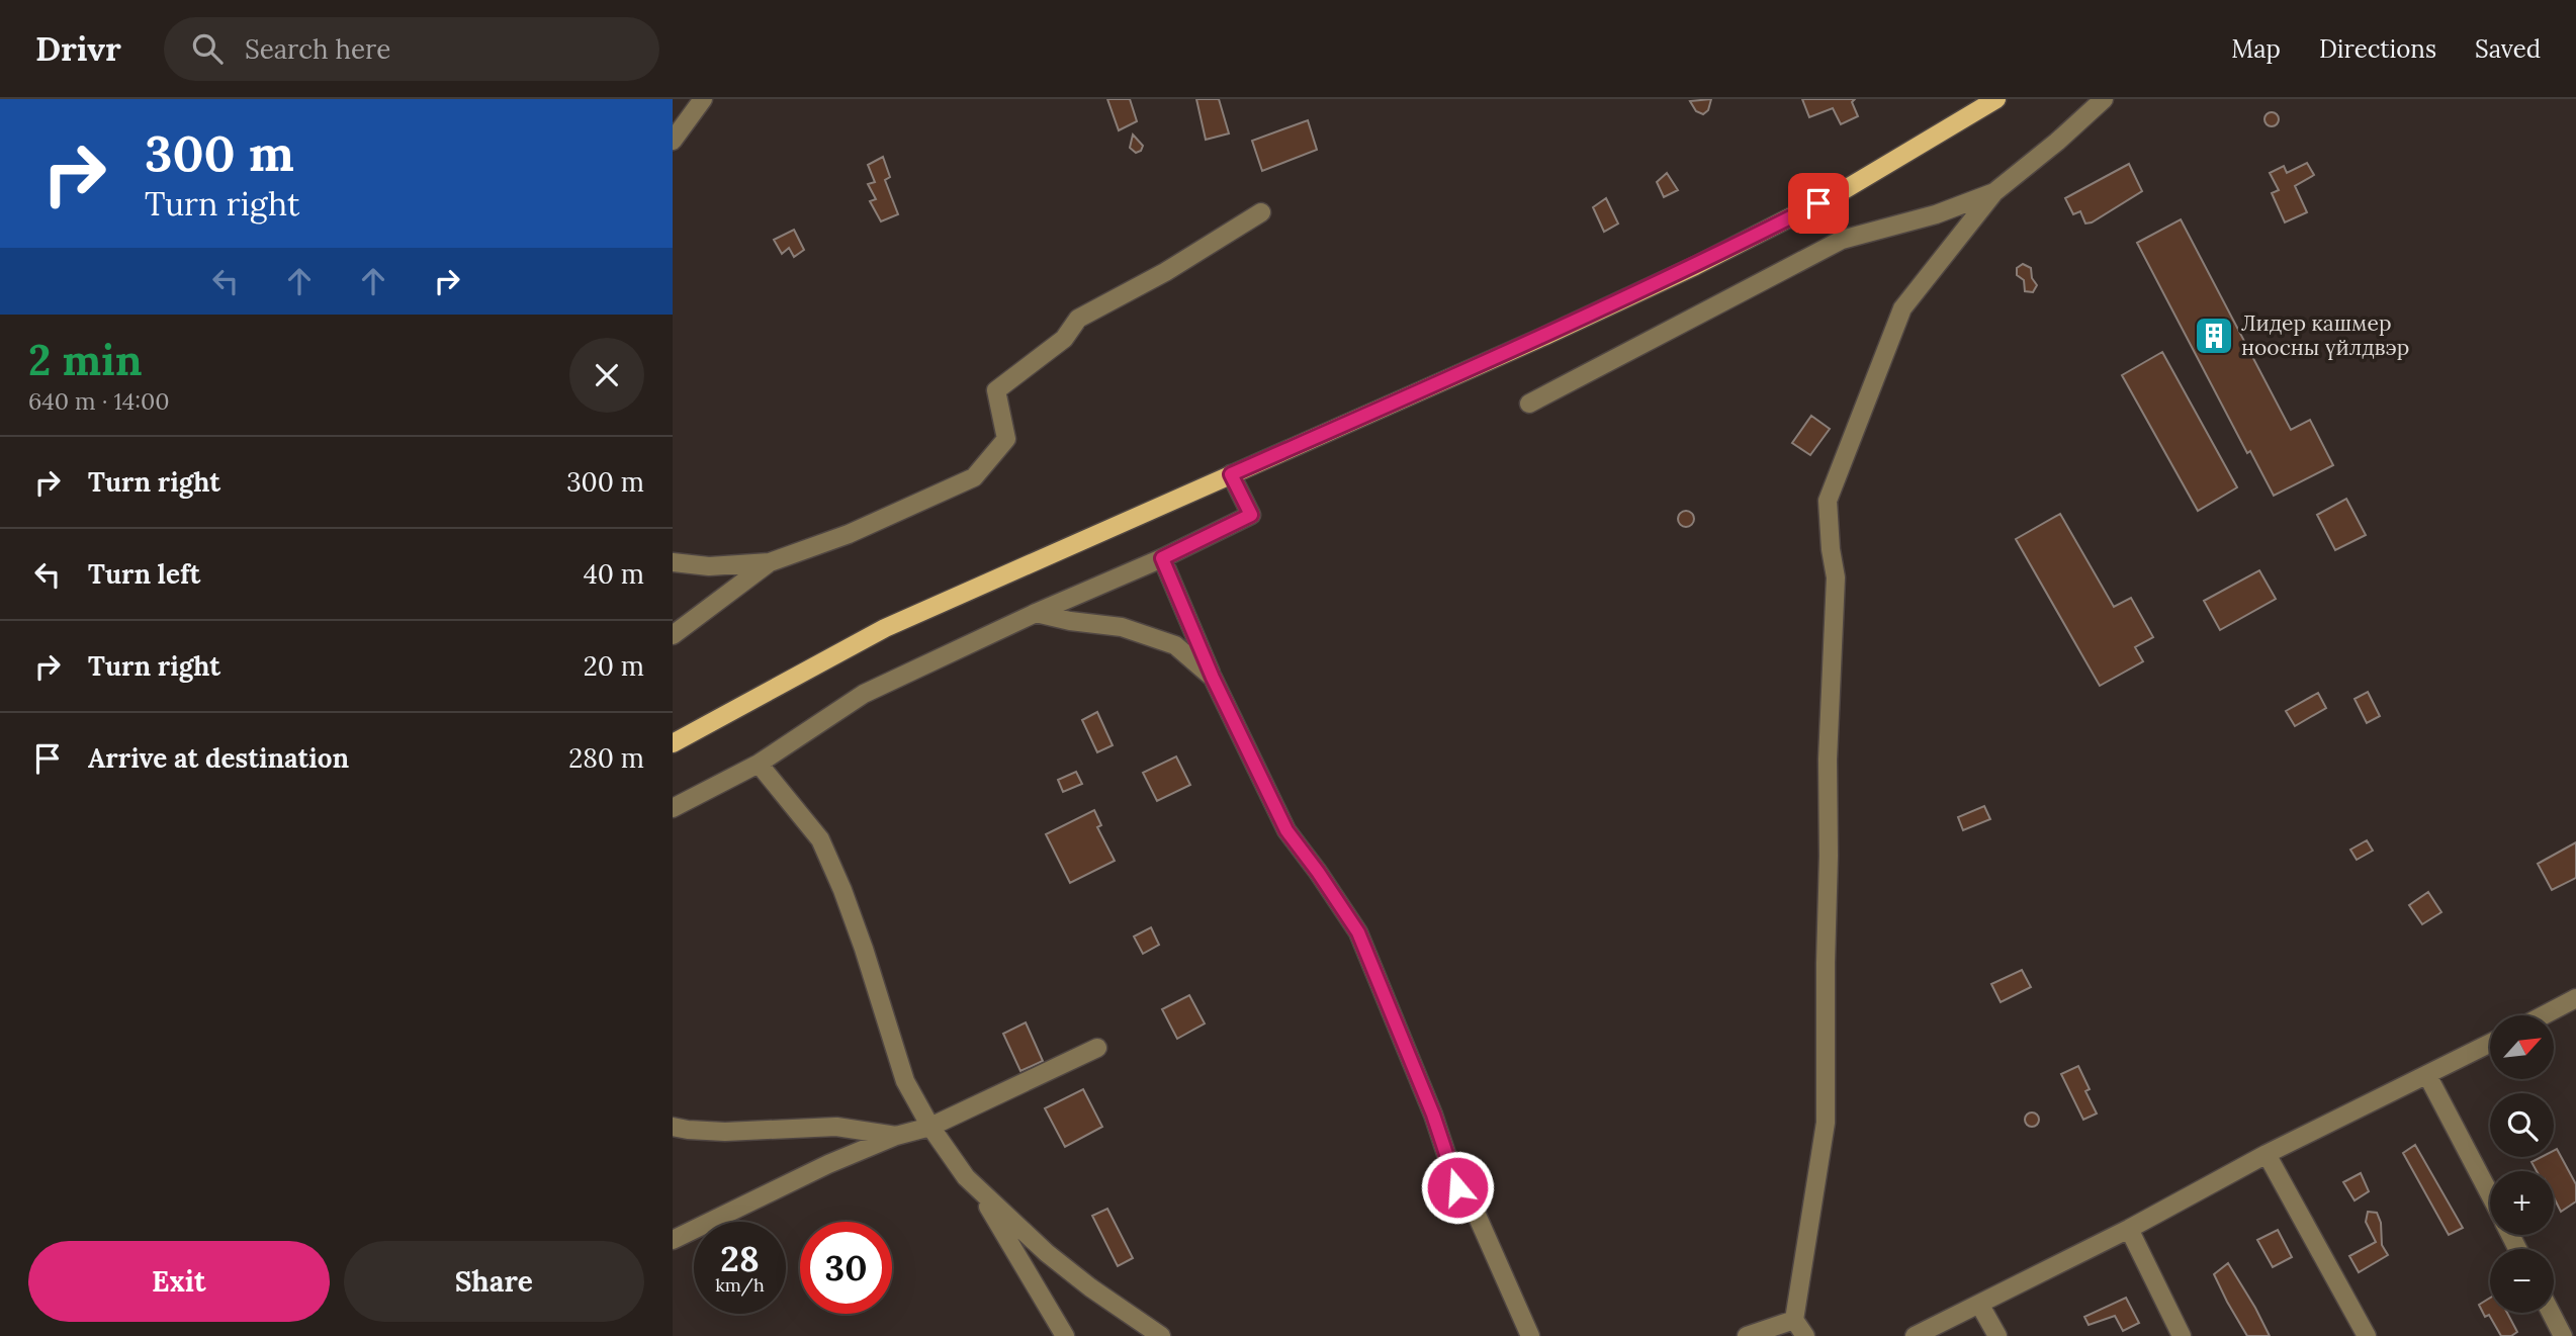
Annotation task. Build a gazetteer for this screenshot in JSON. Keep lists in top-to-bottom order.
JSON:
{
  "places": {
    "building": ["Лидер кашмер ноосны үйлдвэр"]
  },
  "north": "top right",
  "page": {
    "header": "Drivr",
    "search": "Search here",
    "nav": ["Map", "Directions", "Saved"],
    "turn": ["300 m", "Turn right"],
    "heading": ["2 min", "640 m · 14:00"],
    "list": [
      {
        "name": "Turn right",
        "value": "300 m"
      },
      {
        "name": "Turn left",
        "value": "40 m"
      },
      {
        "name": "Turn right",
        "value": "20 m"
      },
      {
        "name": "Arrive at destination",
        "value": "280 m"
      }
    ],
    "map_buttons": ["+", "−"],
    "speed": "28 km/h",
    "limit": "30",
    "buttons": ["Exit", "Share"]
  }
}
